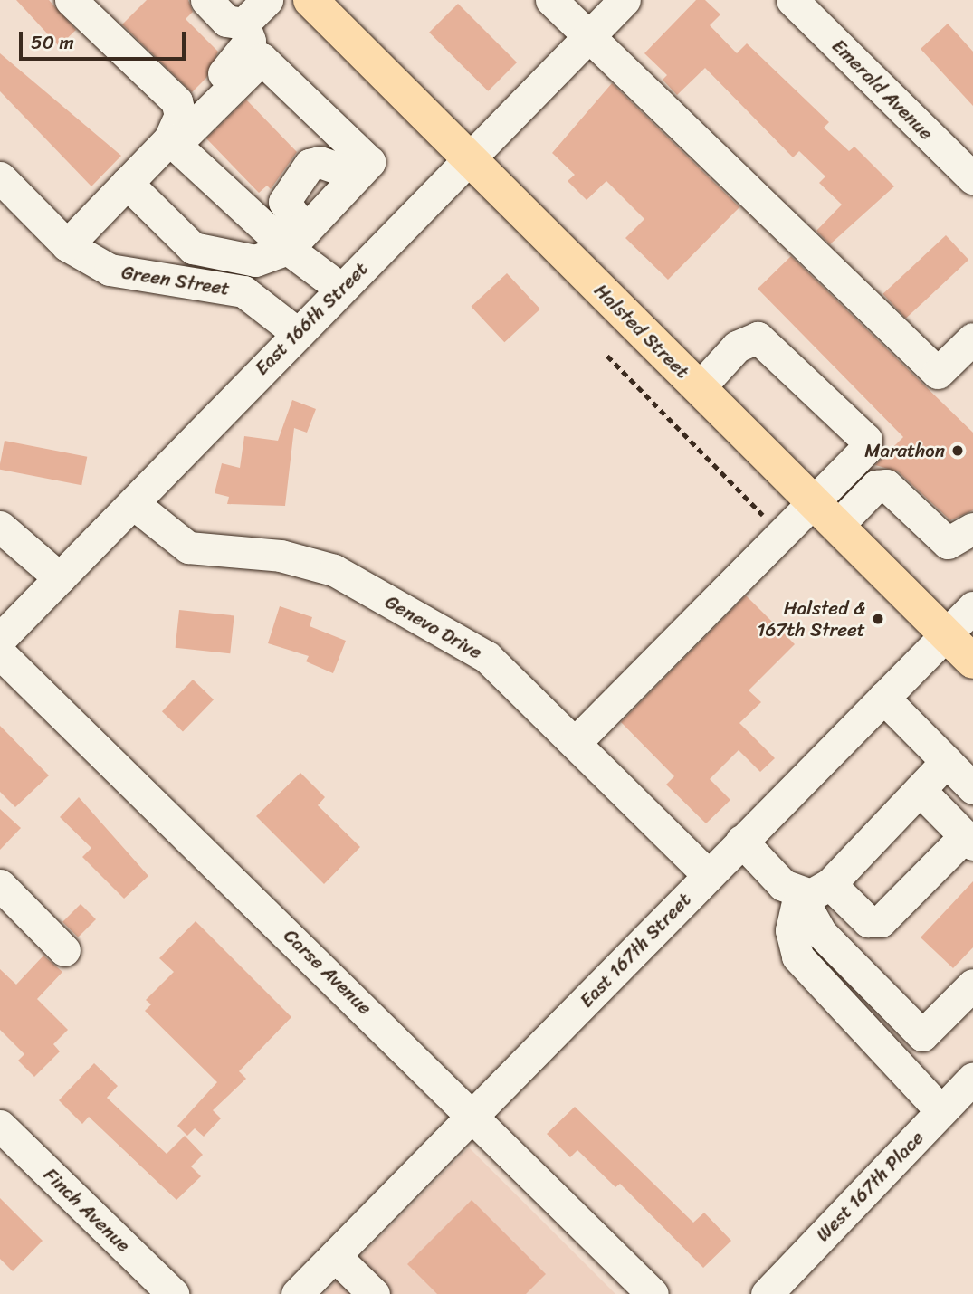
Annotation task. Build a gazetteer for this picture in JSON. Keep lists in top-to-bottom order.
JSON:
{
  "streets": {
    "main road": ["Halsted Street"],
    "street": [
      "Emerald Avenue",
      "Green Street",
      "East 166th Street",
      "Geneva Drive",
      "East 167th Street",
      "Carse Avenue",
      "West 167th Place",
      "Finch Avenue"
    ]
  },
  "crossings": [
    ["Green Street", "East 166th Street"],
    ["East 166th Street", "Halsted Street"],
    ["East 166th Street", "Geneva Drive"],
    ["Halsted Street", "East 167th Street"],
    ["Geneva Drive", "East 167th Street"],
    ["East 167th Street", "Carse Avenue"]
  ],
  "places": ["Marathon", "Halsted & 167th Street"],
  "scale_bar": "50 m"
}
